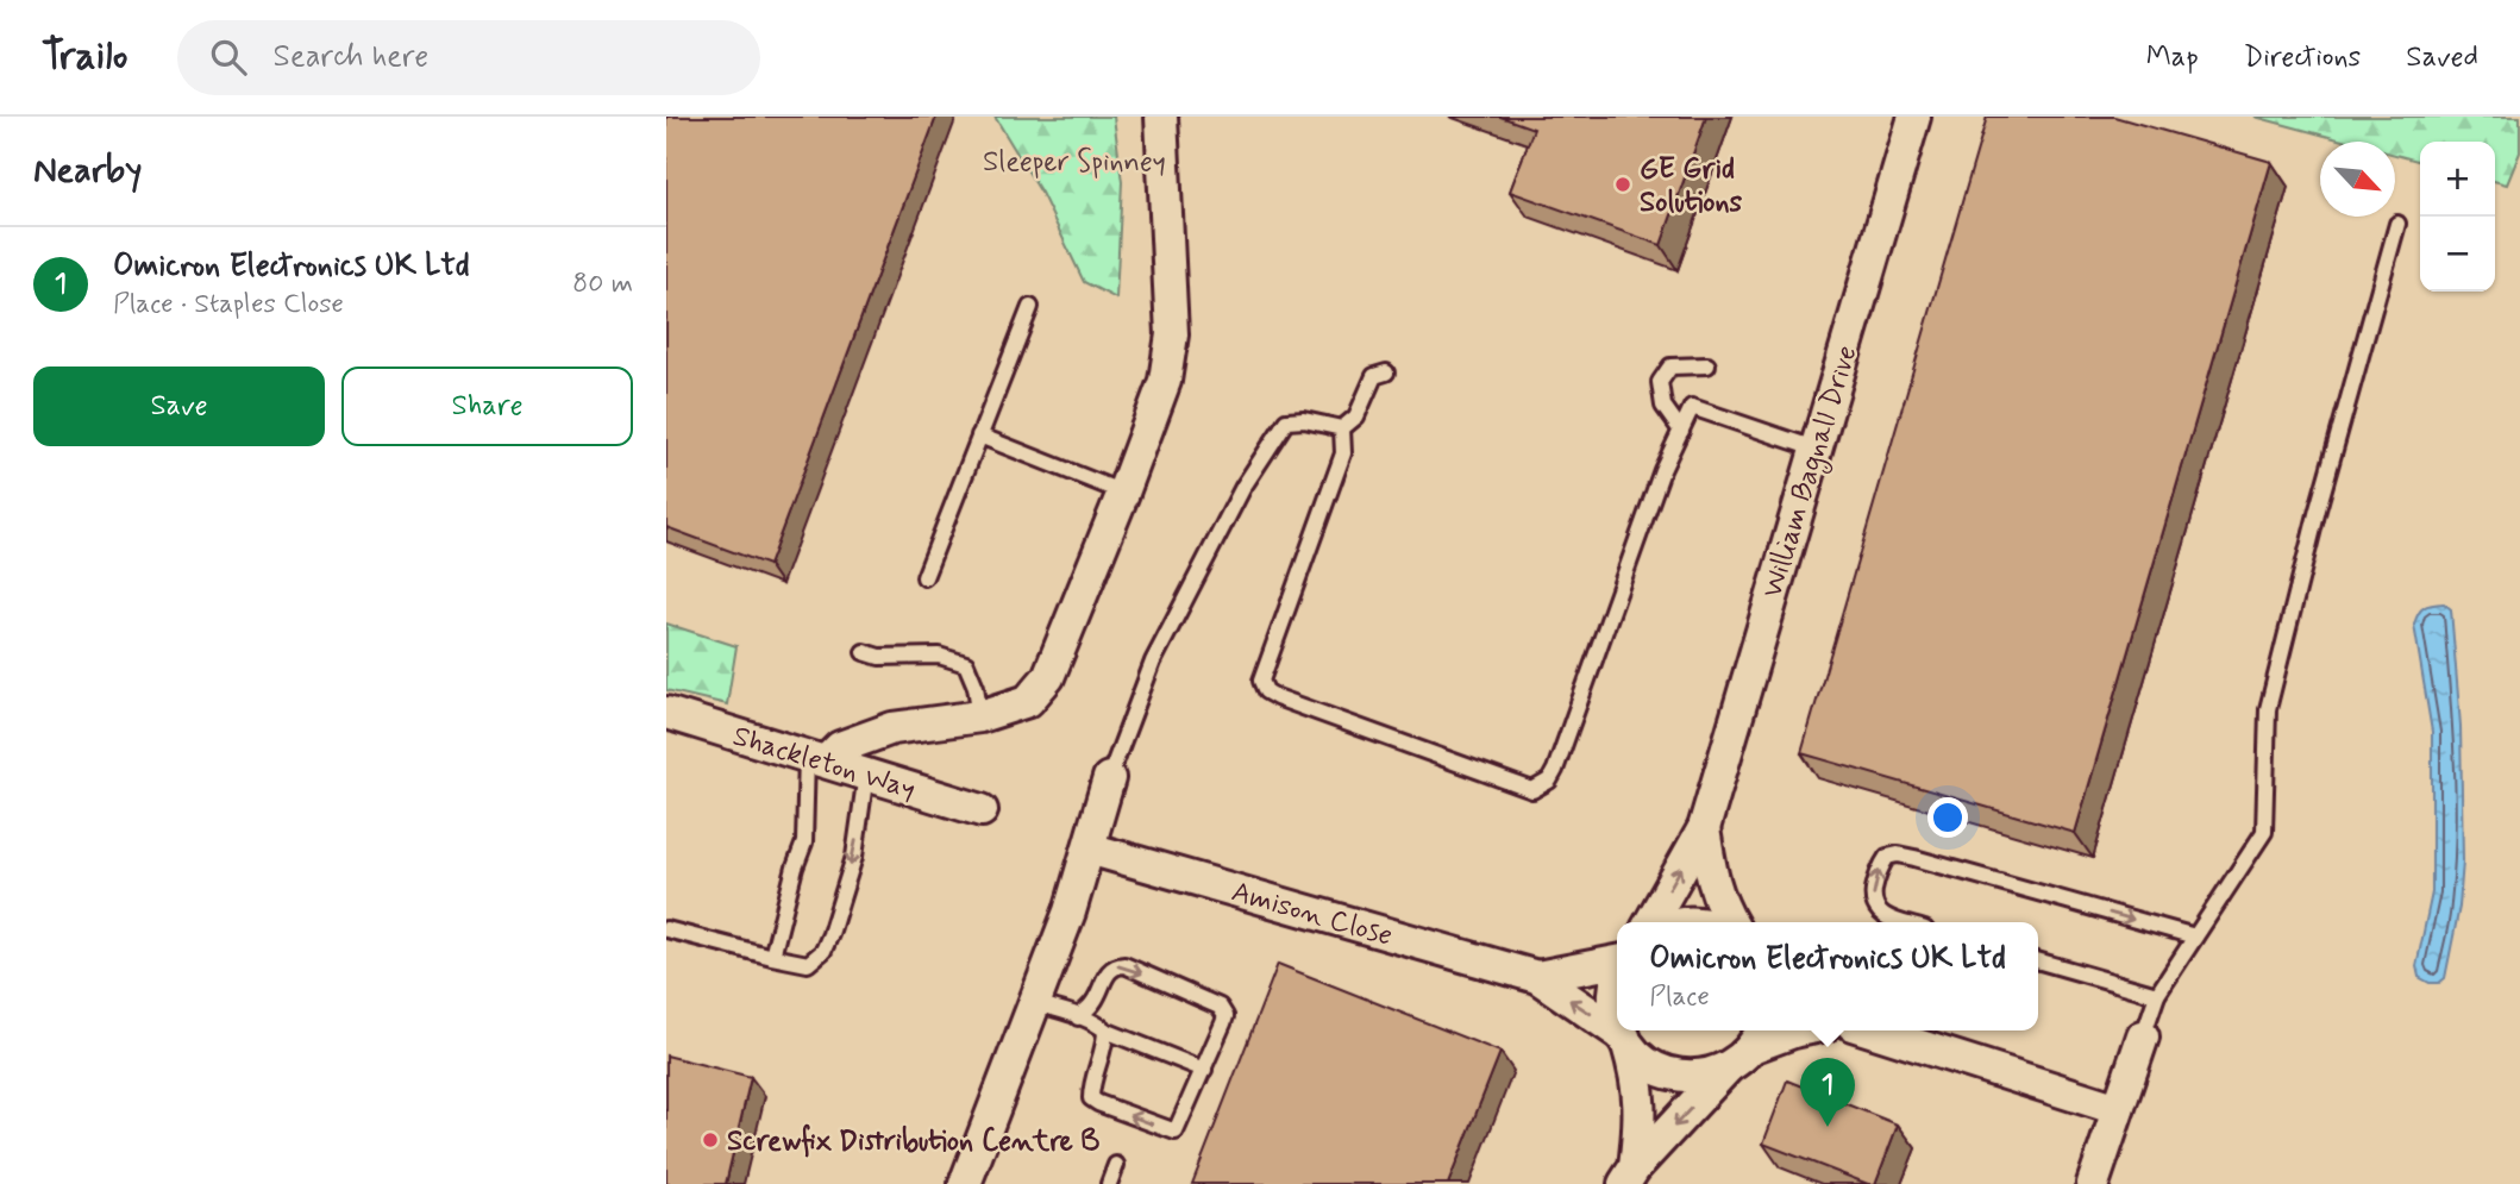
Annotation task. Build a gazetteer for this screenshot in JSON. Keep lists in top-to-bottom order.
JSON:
{
  "streets": {
    "street": ["William Bagnall Drive", "Shackleton Way", "Amison Close"]
  },
  "parks": ["Sleeper Spinney"],
  "places": ["GE Grid Solutions", "Screwfix Distribution Centre B"],
  "north": "bottom right",
  "page": {
    "header": "Trailo",
    "search": "Search here",
    "nav": ["Map", "Directions", "Saved"],
    "heading": "Nearby",
    "map_buttons": ["+", "−"],
    "list": [
      {
        "mark": "1",
        "name": "Omicron Electronics UK Ltd",
        "note": "Place · Staples Close",
        "value": "80 m"
      }
    ],
    "buttons": ["Save", "Share"],
    "popup": ["Omicron Electronics UK Ltd", "Place"],
    "pins": "1"
  }
}
